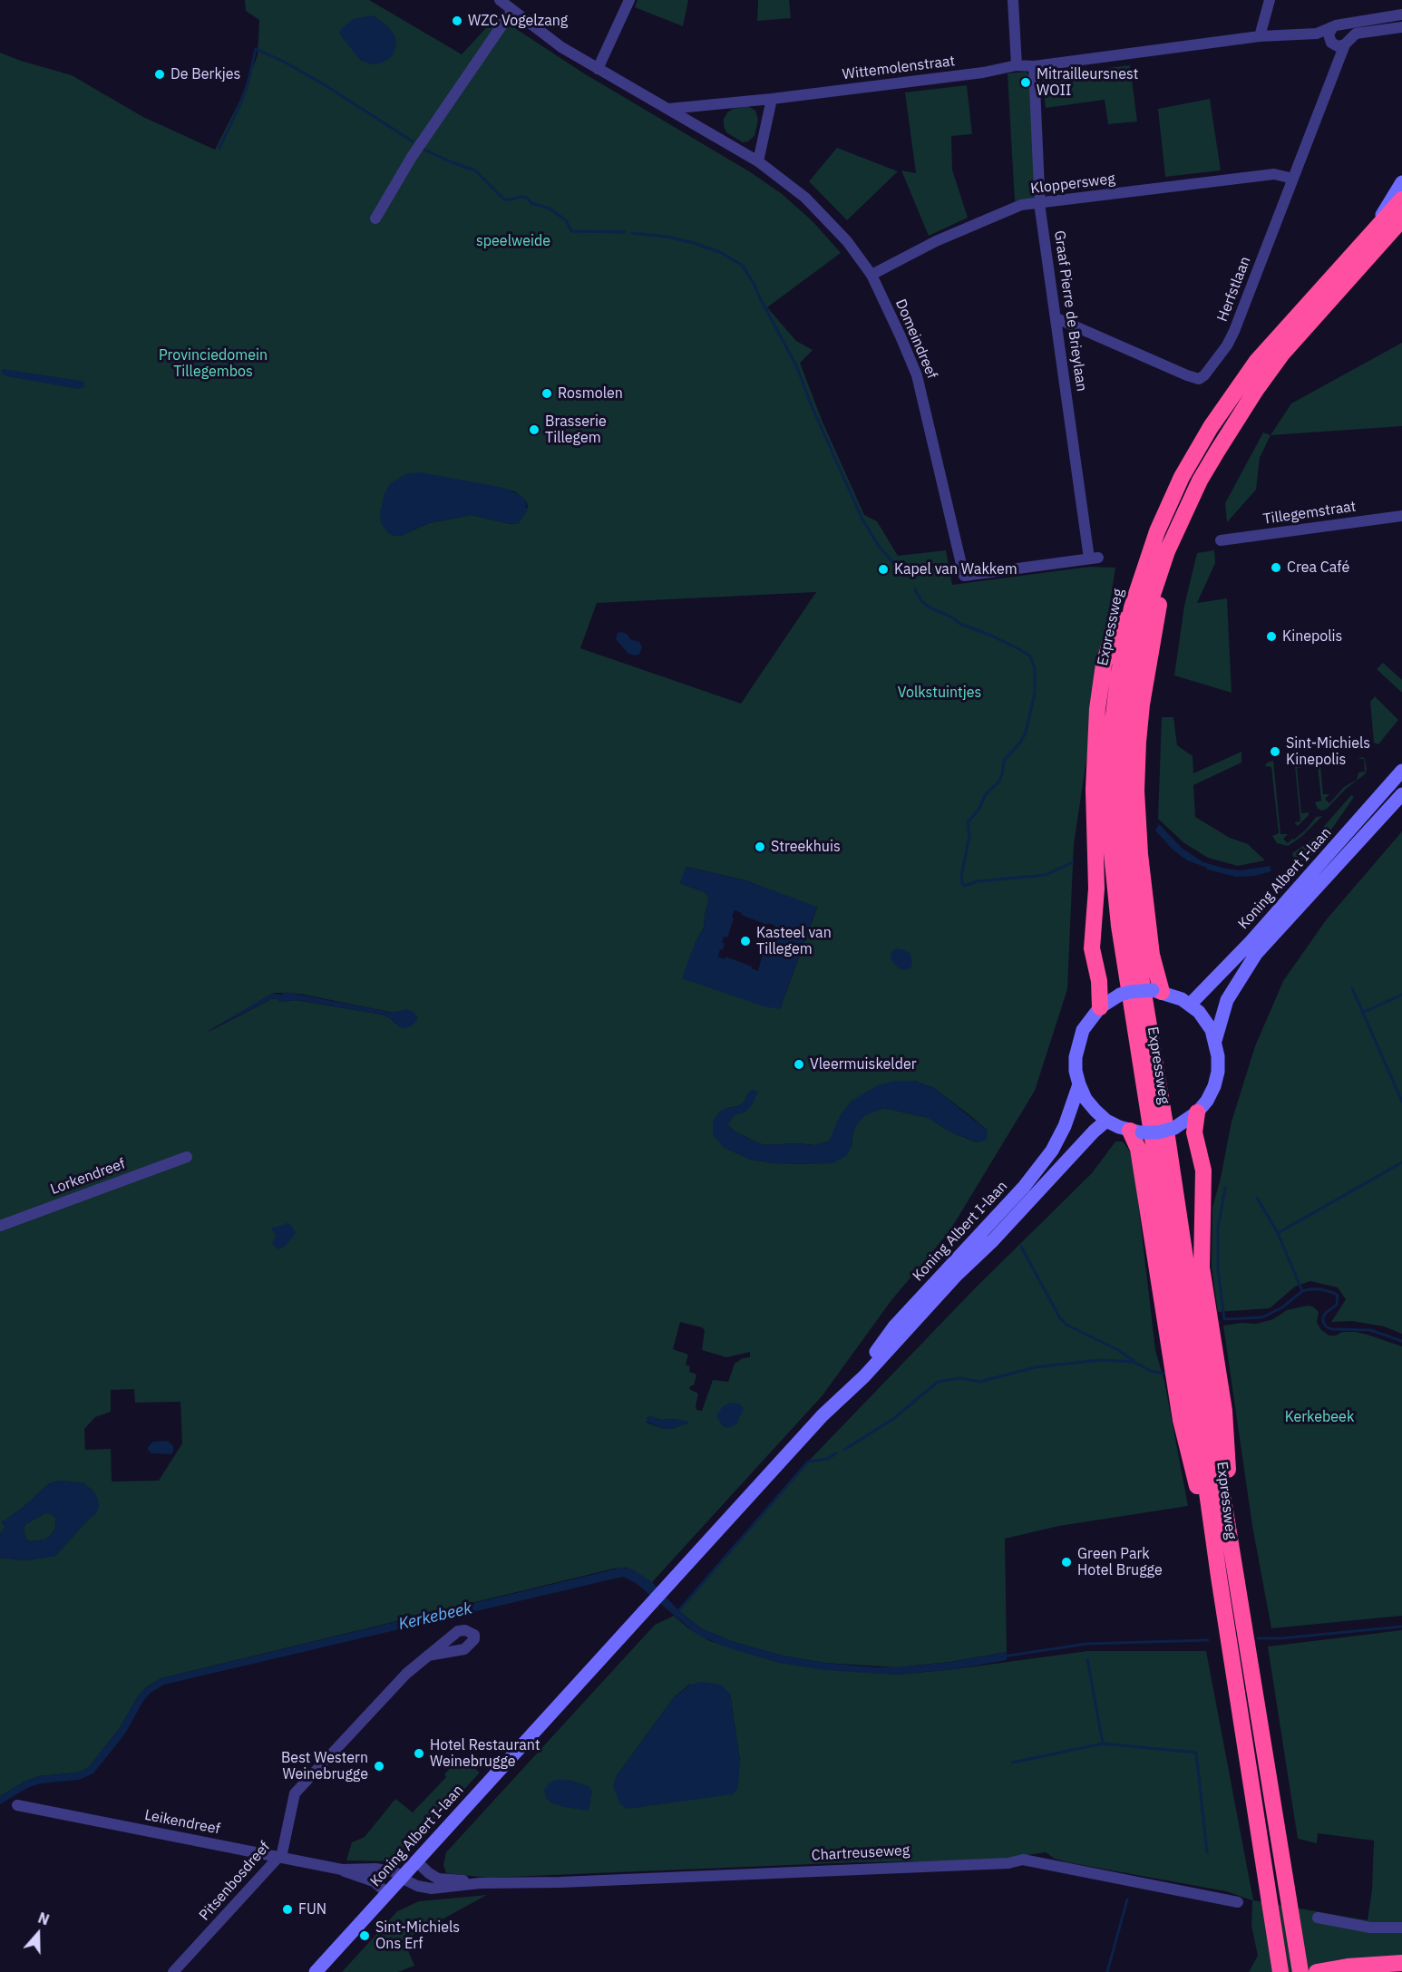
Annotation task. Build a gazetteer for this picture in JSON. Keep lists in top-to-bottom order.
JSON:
{
  "streets": {
    "highway": ["Expressweg"],
    "main road": ["Koning Albert I-laan"],
    "street": [
      "Wittemolenstraat",
      "Kloppersweg",
      "Herfstlaan",
      "Graaf Pierre de Brieylaan",
      "Domeindreef",
      "Tillegemstraat",
      "Lorkendreef",
      "Leikendreef",
      "Chartreuseweg",
      "Pitsenbosdreef"
    ]
  },
  "crossings": [
    ["Wittemolenstraat", "Herfstlaan"],
    ["Wittemolenstraat", "Graaf Pierre de Brieylaan"],
    ["Wittemolenstraat", "Domeindreef"],
    ["Kloppersweg", "Herfstlaan"],
    ["Kloppersweg", "Graaf Pierre de Brieylaan"],
    ["Kloppersweg", "Domeindreef"],
    ["Herfstlaan", "Graaf Pierre de Brieylaan"],
    ["Graaf Pierre de Brieylaan", "Domeindreef"],
    ["Koning Albert I-laan", "Leikendreef"],
    ["Koning Albert I-laan", "Chartreuseweg"],
    ["Leikendreef", "Chartreuseweg"],
    ["Leikendreef", "Pitsenbosdreef"]
  ],
  "water": ["Kerkebeek"],
  "parks": [
    "speelweide",
    "Provinciedomein Tillegembos",
    "Volkstuintjes",
    "Kerkebeek"
  ],
  "places": [
    "WZC Vogelzang",
    "De Berkjes",
    "Mitrailleursnest WOII",
    "Rosmolen",
    "Brasserie Tillegem",
    "Crea Café",
    "Kapel van Wakkem",
    "Kinepolis",
    "Sint-Michiels Kinepolis",
    "Streekhuis",
    "Kasteel van Tillegem",
    "Vleermuiskelder",
    "Green Park Hotel Brugge",
    "Hotel Restaurant Weinebrugge",
    "Best Western Weinebrugge",
    "FUN",
    "Sint-Michiels Ons Erf"
  ],
  "north": "top"
}
